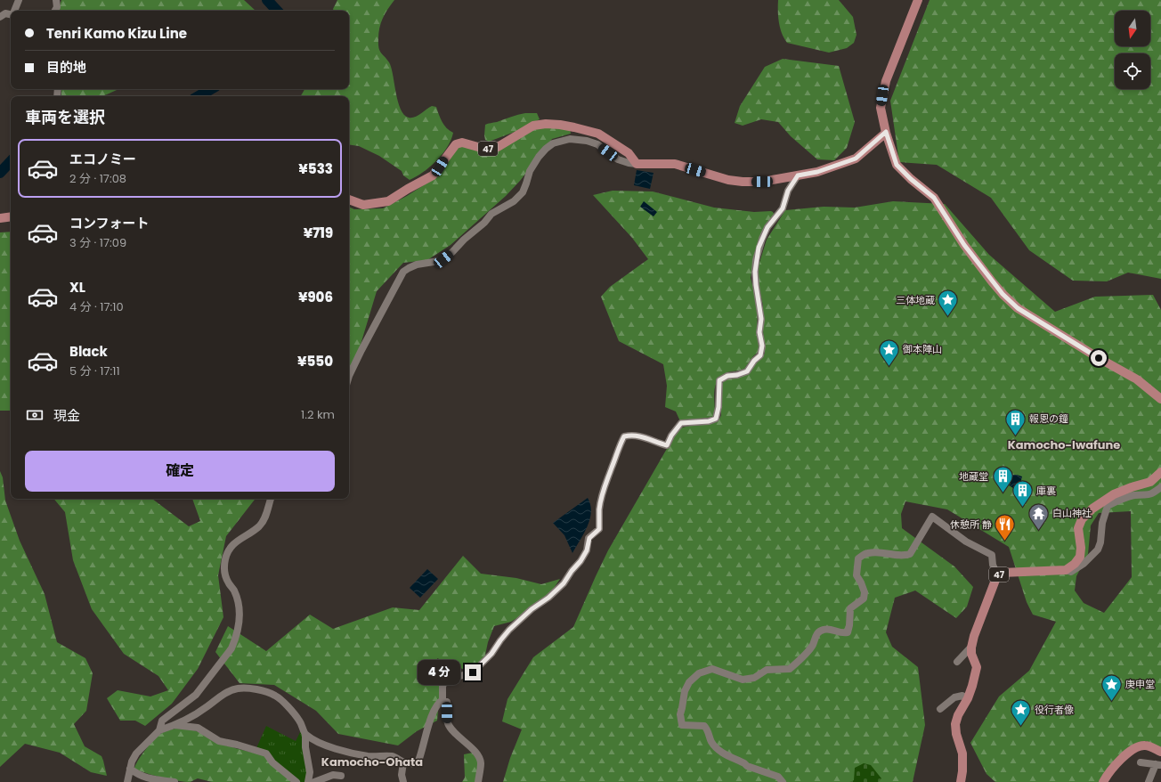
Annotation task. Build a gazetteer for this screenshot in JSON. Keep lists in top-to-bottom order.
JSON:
{
  "streets": {
    "main road": ["47"]
  },
  "districts": ["Kamocho-Iwafune", "Kamocho-Ohata"],
  "places": {
    "place": [
      "三体地蔵",
      "御本陣山",
      "庚申堂",
      "役行者像"
    ],
    "building": ["報恩の鐘", "地蔵堂", "庫裏"],
    "temple": ["白山神社"],
    "restaurant": ["休憩所 静"]
  },
  "north": "bottom",
  "page": {
    "banner": ["Tenri Kamo Kizu Line", "目的地"],
    "heading": "車両を選択",
    "list": [
      {
        "name": "エコノミー",
        "note": "2 分 · 17:08",
        "value": "¥533"
      },
      {
        "name": "コンフォート",
        "note": "3 分 · 17:09",
        "value": "¥719"
      },
      {
        "name": "XL",
        "note": "4 分 · 17:10",
        "value": "¥906"
      },
      {
        "name": "Black",
        "note": "5 分 · 17:11",
        "value": "¥550"
      }
    ],
    "pay": ["現金", "1.2 km"],
    "buttons": "確定",
    "bubble": "4 分"
  }
}
